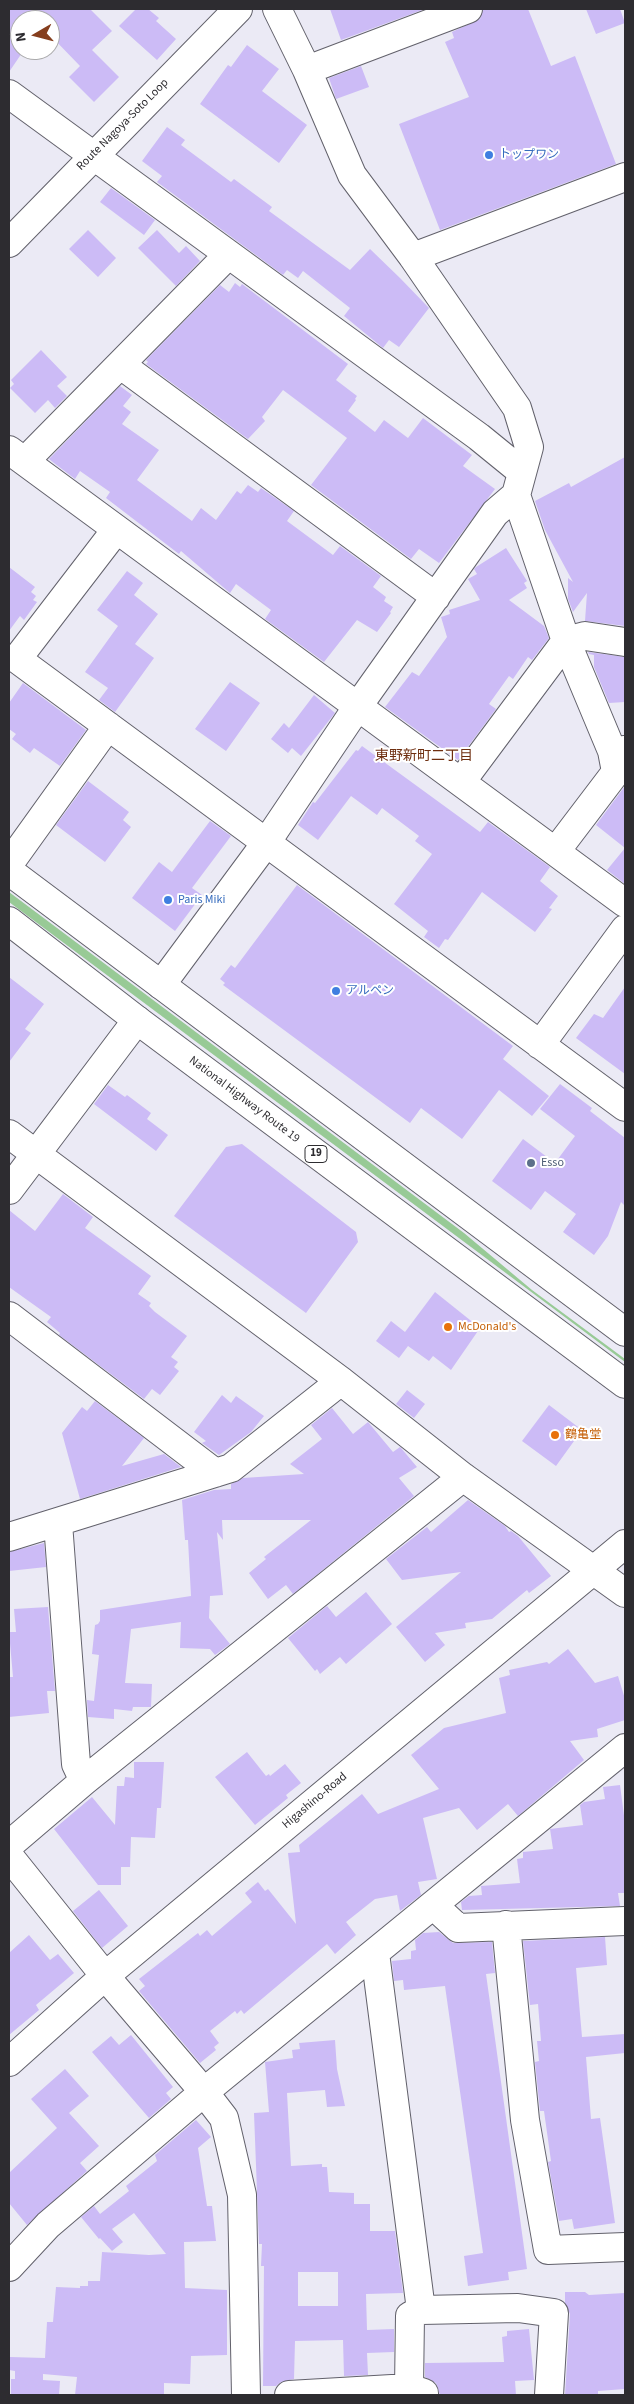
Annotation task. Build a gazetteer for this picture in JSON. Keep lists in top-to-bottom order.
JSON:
{
  "streets": {
    "main road": [
      "Route Nagoya-Soto Loop",
      "National Highway Route 19",
      "19",
      "Higashino-Road"
    ]
  },
  "districts": ["東野新町二丁目"],
  "places": [
    "トップワン",
    "Paris Miki",
    "アルペン",
    "Esso",
    "McDonald's",
    "鶴亀堂"
  ],
  "north": "left"
}
